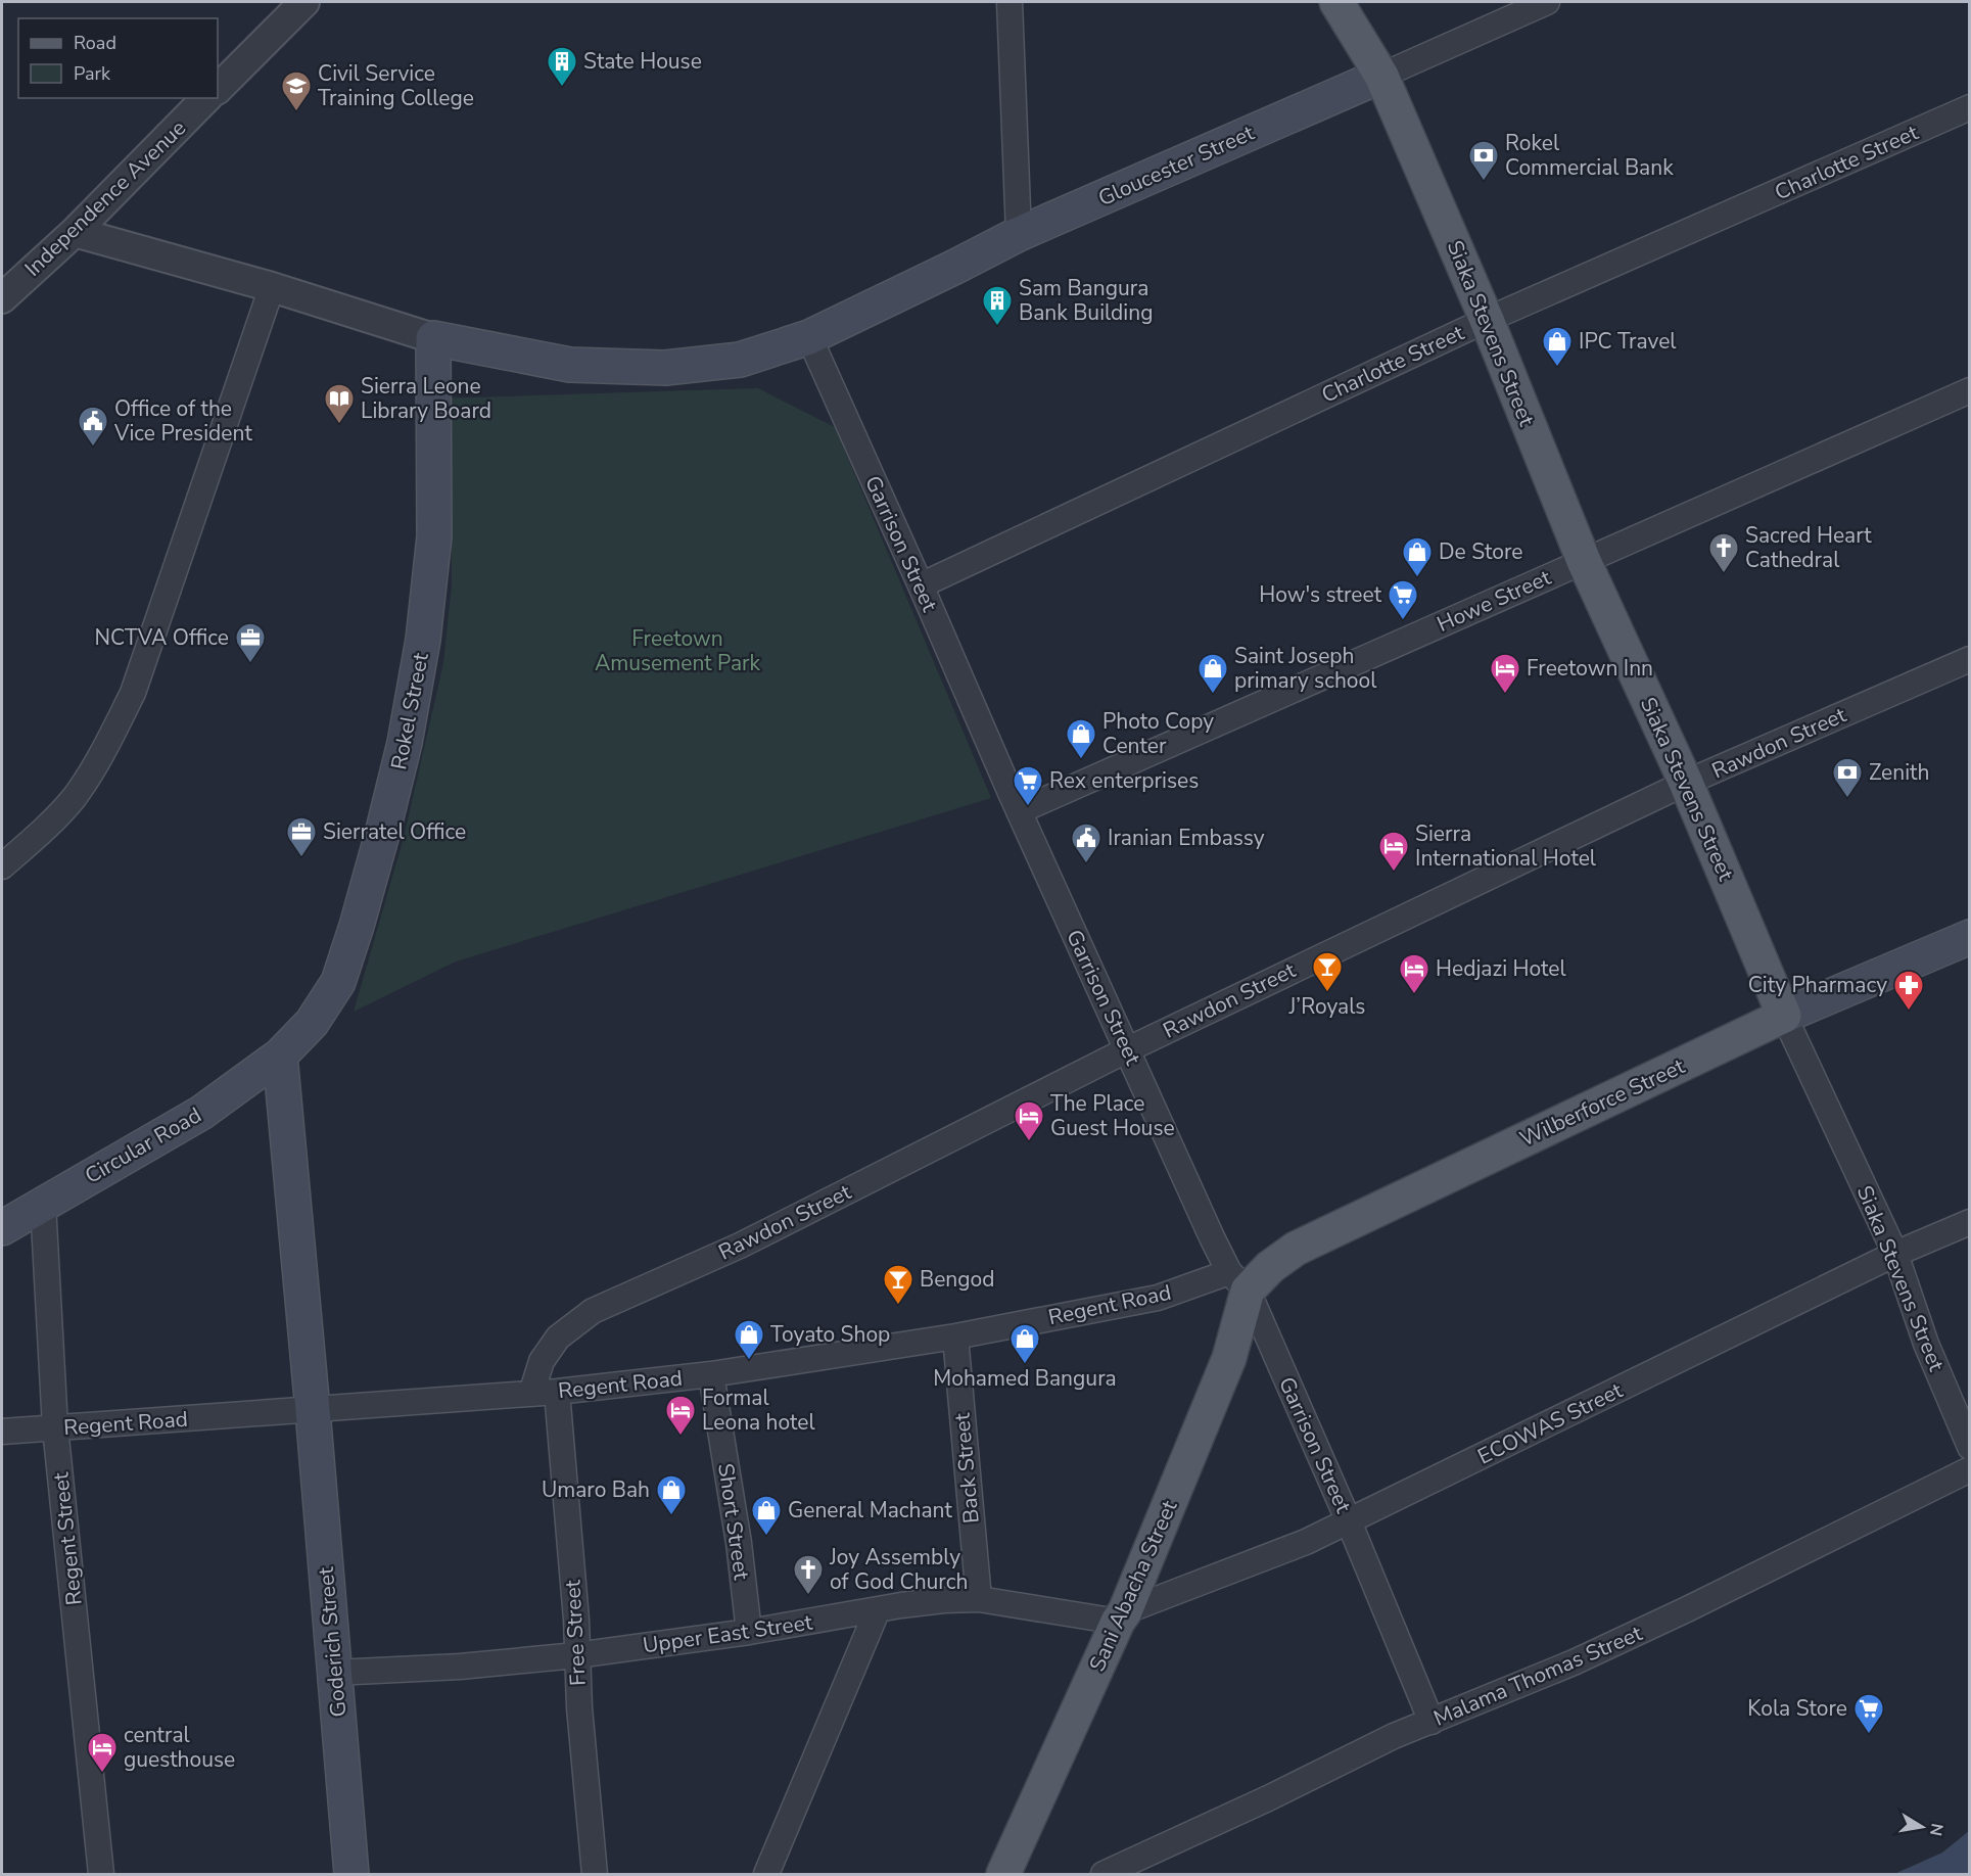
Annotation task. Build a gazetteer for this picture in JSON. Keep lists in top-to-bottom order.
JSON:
{
  "streets": {
    "main road": [
      "Gloucester Street",
      "Siaka Stevens Street",
      "Rokel Street",
      "Wilberforce Street",
      "Circular Road",
      "Sani Abacha Street",
      "Goderich Street"
    ],
    "street": [
      "Charlotte Street",
      "Independence Avenue",
      "Garrison Street",
      "Howe Street",
      "Rawdon Street",
      "Regent Road",
      "ECOWAS Street",
      "Back Street",
      "Short Street",
      "Regent Street",
      "Free Street",
      "Upper East Street",
      "Malama Thomas Street"
    ]
  },
  "crossings": [
    ["Charlotte Street", "Siaka Stevens Street"],
    ["Charlotte Street", "Garrison Street"],
    ["Gloucester Street", "Siaka Stevens Street"],
    ["Gloucester Street", "Garrison Street"],
    ["Gloucester Street", "Rokel Street"],
    ["Siaka Stevens Street", "Howe Street"],
    ["Siaka Stevens Street", "Rawdon Street"],
    ["Siaka Stevens Street", "Wilberforce Street"],
    ["Siaka Stevens Street", "ECOWAS Street"],
    ["Garrison Street", "Howe Street"],
    ["Garrison Street", "Rawdon Street"],
    ["Garrison Street", "Wilberforce Street"],
    ["Garrison Street", "Regent Road"],
    ["Garrison Street", "ECOWAS Street"],
    ["Garrison Street", "Sani Abacha Street"],
    ["Garrison Street", "Malama Thomas Street"],
    ["Rokel Street", "Circular Road"],
    ["Rokel Street", "Goderich Street"],
    ["Rawdon Street", "Regent Road"],
    ["Wilberforce Street", "Regent Road"],
    ["Wilberforce Street", "Sani Abacha Street"],
    ["Circular Road", "Regent Street"],
    ["Circular Road", "Goderich Street"],
    ["Regent Road", "Back Street"],
    ["Regent Road", "Short Street"],
    ["Regent Road", "Regent Street"],
    ["Regent Road", "Sani Abacha Street"],
    ["Regent Road", "Free Street"],
    ["Regent Road", "Goderich Street"],
    ["ECOWAS Street", "Sani Abacha Street"],
    ["ECOWAS Street", "Upper East Street"],
    ["Back Street", "Upper East Street"],
    ["Short Street", "Upper East Street"],
    ["Sani Abacha Street", "Upper East Street"],
    ["Free Street", "Upper East Street"],
    ["Upper East Street", "Goderich Street"]
  ],
  "parks": ["Freetown Amusement Park"],
  "places": {
    "building": ["State House", "Sam Bangura Bank Building"],
    "school or university": ["Civil Service Training College"],
    "bank": ["Rokel Commercial Bank", "Zenith"],
    "shop": [
      "IPC Travel",
      "De Store",
      "Saint Joseph primary school",
      "Photo Copy Center",
      "Toyato Shop",
      "Mohamed Bangura",
      "Umaro Bah",
      "General Machant"
    ],
    "library": ["Sierra Leone Library Board"],
    "public building": ["Office of the Vice President", "Iranian Embassy"],
    "church": ["Sacred Heart Cathedral", "Joy Assembly of God Church"],
    "supermarket": ["How's street", "Rex enterprises", "Kola Store"],
    "office": ["NCTVA Office", "Sierratel Office"],
    "hotel": [
      "Freetown Inn",
      "Sierra International Hotel",
      "Hedjazi Hotel",
      "The Place Guest House",
      "Formal Leona hotel",
      "central guesthouse"
    ],
    "bar": ["J’Royals", "Bengod"],
    "pharmacy": ["City Pharmacy"]
  },
  "legend": ["Road", "Park"],
  "north": "right"
}
